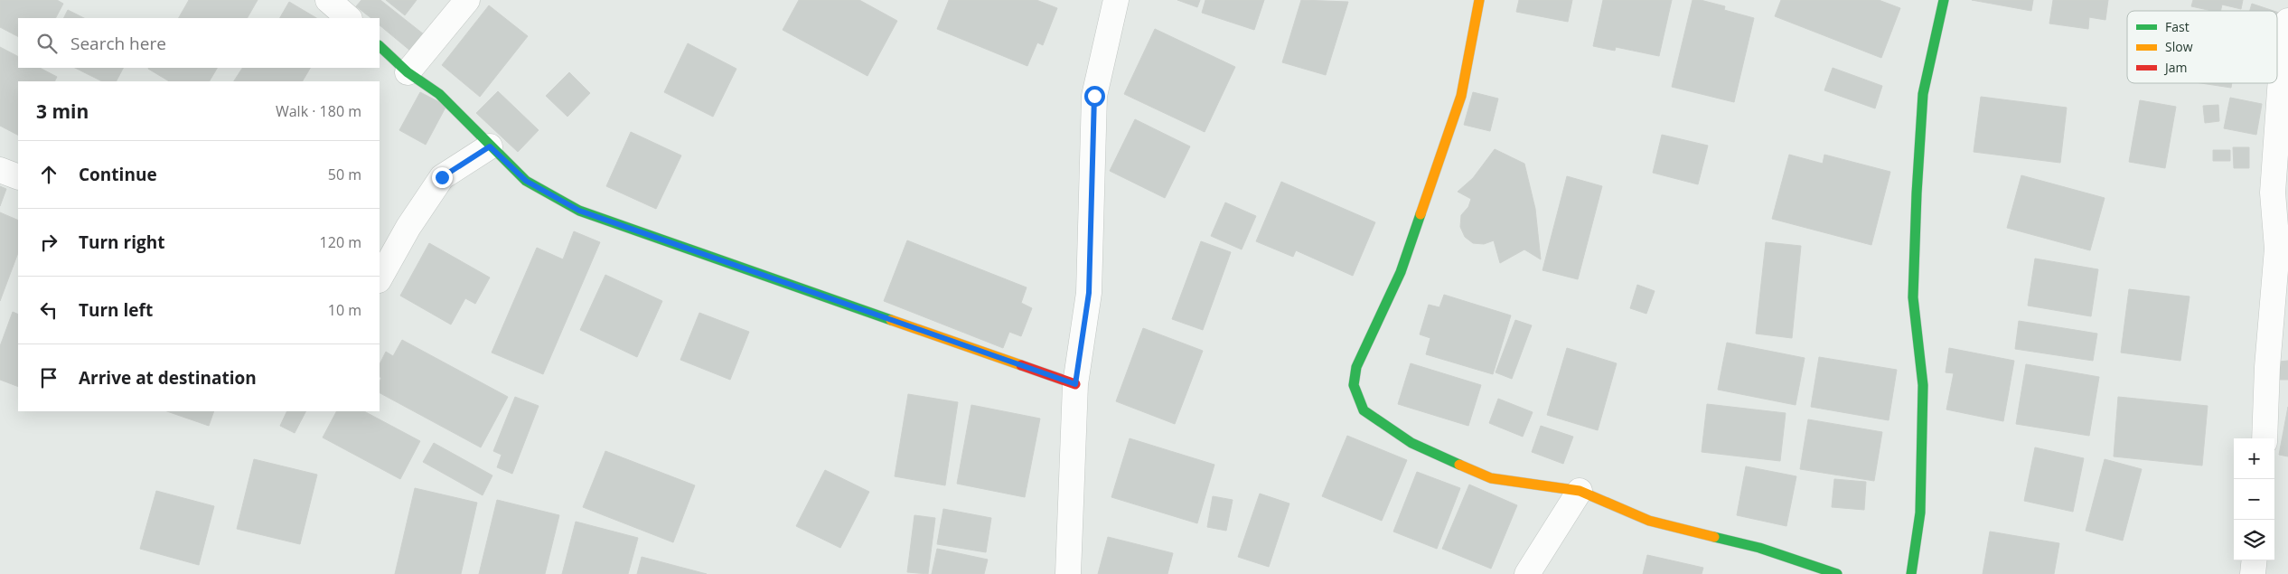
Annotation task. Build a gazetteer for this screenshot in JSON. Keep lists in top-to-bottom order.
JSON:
{
  "legend": ["Fast", "Slow", "Jam"],
  "page": {
    "search": "Search here",
    "heading": ["3 min", "Walk · 180 m"],
    "list": [
      ["Continue", "50 m"],
      ["Turn right", "120 m"],
      ["Turn left", "10 m"],
      "Arrive at destination"
    ],
    "map_buttons": ["+", "−"]
  }
}
